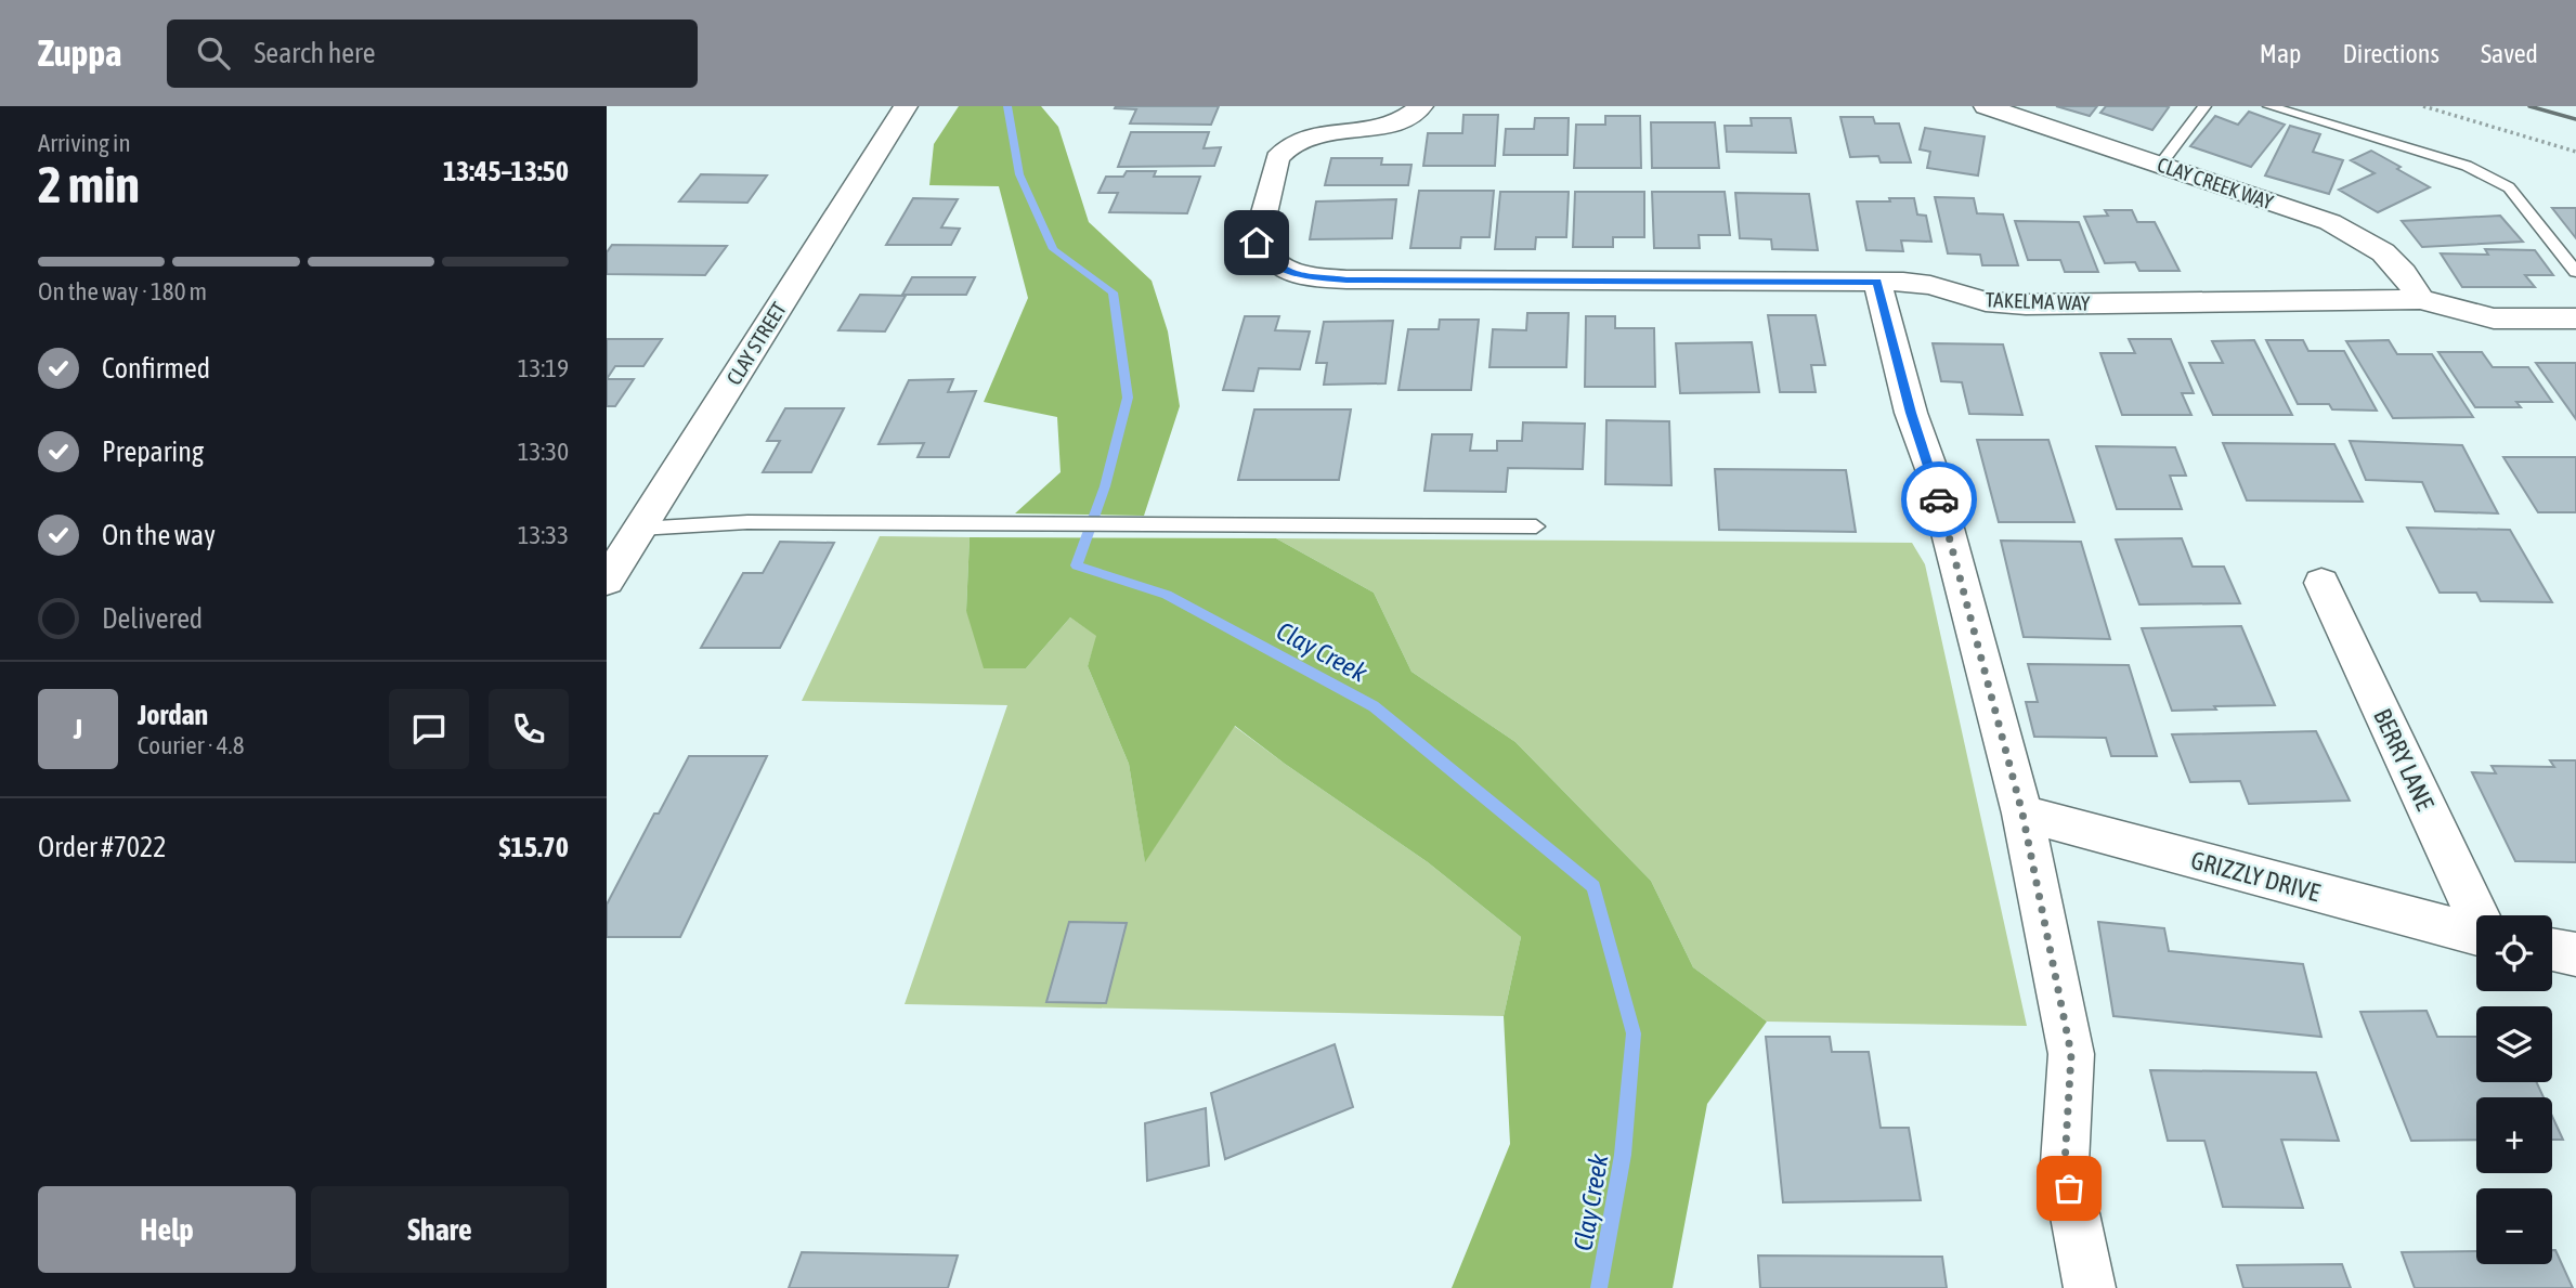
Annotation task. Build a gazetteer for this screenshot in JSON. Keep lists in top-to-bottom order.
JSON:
{
  "streets": {
    "street": [
      "CLAY CREEK WAY",
      "TAKELMA WAY",
      "CLAY STREET",
      "BERRY LANE",
      "GRIZZLY DRIVE"
    ]
  },
  "crossings": [
    ["CLAY CREEK WAY", "TAKELMA WAY"]
  ],
  "water": ["Clay Creek"],
  "page": {
    "header": "Zuppa",
    "search": "Search here",
    "nav": ["Map", "Directions", "Saved"],
    "heading": ["2 min", "Arriving in", "13:45–13:50"],
    "panel": [
      "Jordan",
      "Courier · 4.8",
      "Order #7022",
      "$15.70"
    ],
    "bar": "On the way · 180 m",
    "list": [
      ["Confirmed", "13:19"],
      ["Preparing", "13:30"],
      ["On the way", "13:33"],
      "Delivered"
    ],
    "round": "J",
    "map_buttons": ["+", "−"],
    "buttons": ["Help", "Share"]
  }
}
